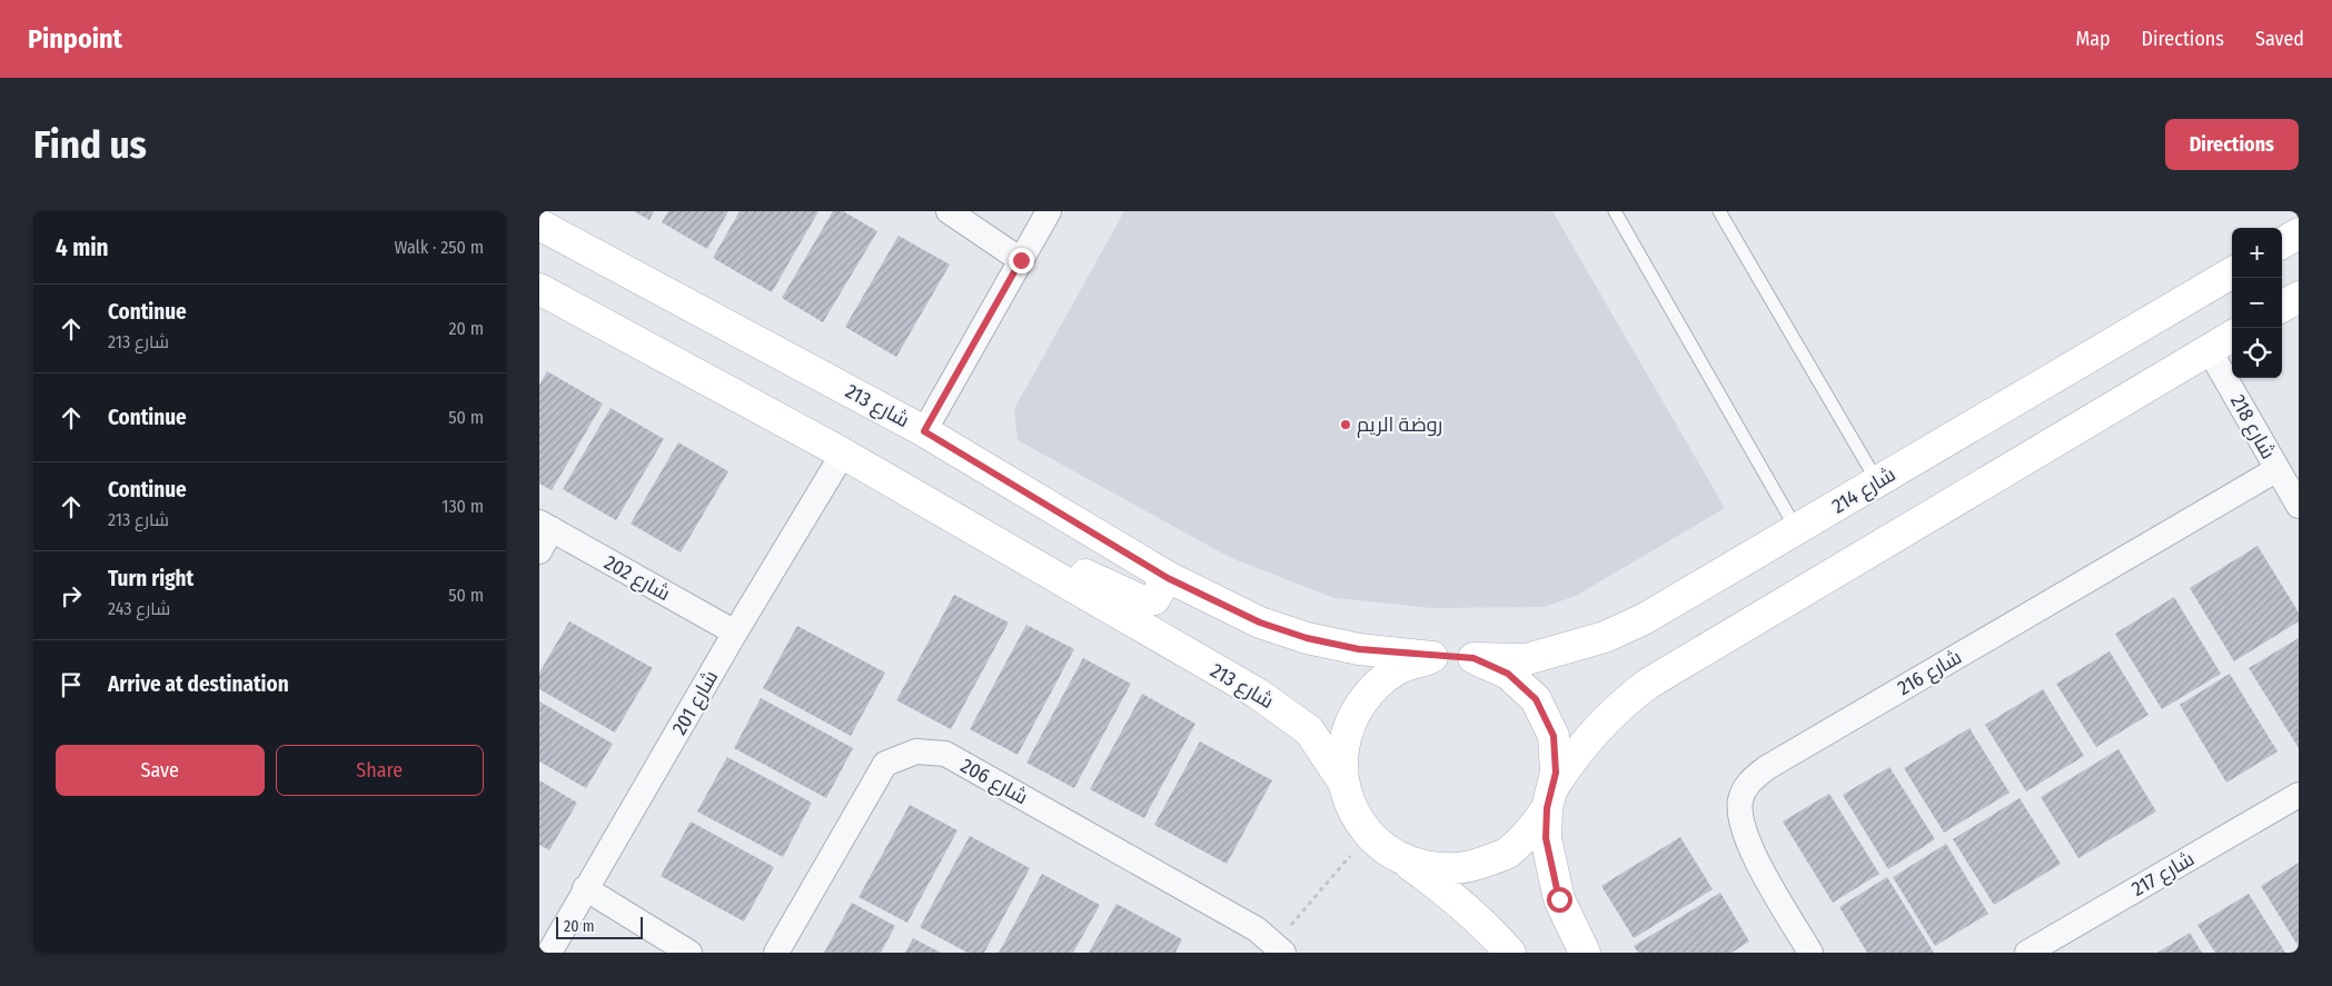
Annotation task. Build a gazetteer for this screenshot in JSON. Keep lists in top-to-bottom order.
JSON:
{
  "streets": {
    "street": [
      "شارع 213",
      "شارع 218",
      "شارع 214",
      "شارع 202",
      "شارع 216",
      "شارع 201",
      "شارع 206",
      "شارع 217"
    ]
  },
  "crossings": [
    ["شارع 213", "شارع 214"],
    ["شارع 213", "شارع 201"],
    ["شارع 218", "شارع 216"],
    ["شارع 202", "شارع 201"]
  ],
  "places": ["روضة الريم"],
  "scale_bar": "20 m",
  "page": {
    "header": "Pinpoint",
    "nav": ["Map", "Directions", "Saved"],
    "buttons": [
      "Directions",
      ["Save", "Share"]
    ],
    "title": "Find us",
    "heading": ["4 min", "Walk · 250 m"],
    "map_buttons": ["+", "−"],
    "list": [
      ["Continue", "شارع 213", "20 m"],
      ["Continue", "50 m"],
      ["Continue", "شارع 213", "130 m"],
      ["Turn right", "شارع 243", "50 m"],
      "Arrive at destination"
    ],
    "scale": "20 m"
  }
}
